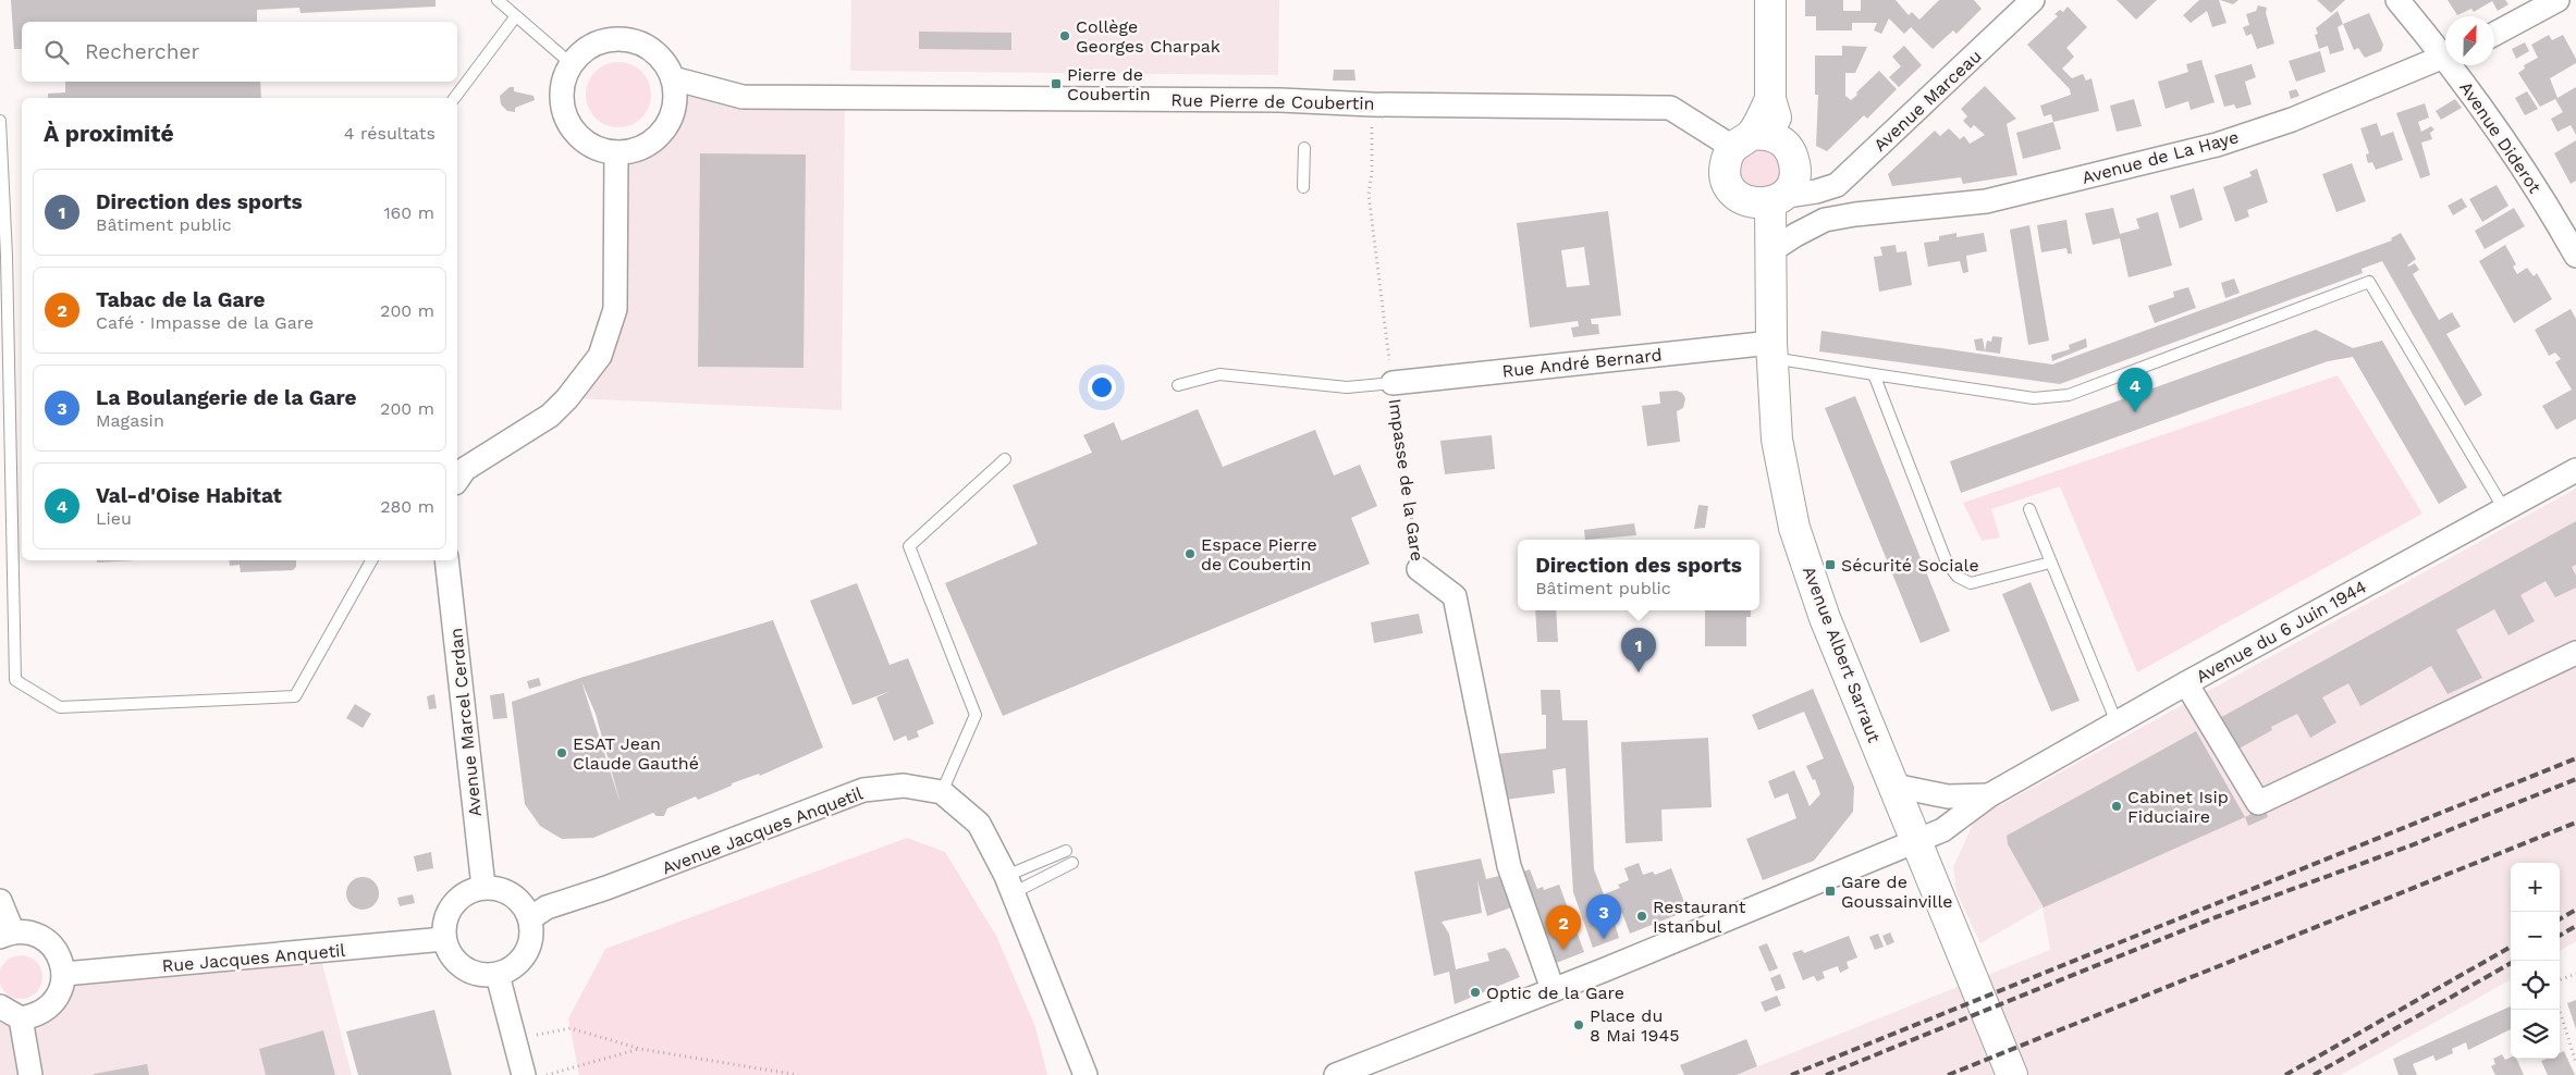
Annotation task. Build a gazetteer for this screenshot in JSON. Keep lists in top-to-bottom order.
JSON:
{
  "streets": {
    "street": [
      "Avenue Marceau",
      "Rue Pierre de Coubertin",
      "Avenue Diderot",
      "Avenue de La Haye",
      "Rue André Bernard",
      "Impasse de la Gare",
      "Avenue du 6 Juin 1944",
      "Avenue Albert Sarraut",
      "Avenue Marcel Cerdan",
      "Avenue Jacques Anquetil",
      "Rue Jacques Anquetil"
    ]
  },
  "crossings": [
    ["Rue Pierre de Coubertin", "Impasse de la Gare"],
    ["Rue Pierre de Coubertin", "Avenue Albert Sarraut"],
    ["Avenue de La Haye", "Avenue Albert Sarraut"],
    ["Rue André Bernard", "Impasse de la Gare"],
    ["Rue André Bernard", "Avenue Albert Sarraut"],
    ["Impasse de la Gare", "Avenue du 6 Juin 1944"],
    ["Avenue du 6 Juin 1944", "Avenue Albert Sarraut"],
    ["Avenue Marcel Cerdan", "Avenue Jacques Anquetil"],
    ["Avenue Marcel Cerdan", "Rue Jacques Anquetil"],
    ["Avenue Jacques Anquetil", "Rue Jacques Anquetil"]
  ],
  "places": {
    "other": [
      "Collège Georges Charpak",
      "Espace Pierre de Coubertin",
      "ESAT Jean Claude Gauthé",
      "Cabinet Isip Fiduciaire",
      "Restaurant Istanbul",
      "Optic de la Gare",
      "Place du 8 Mai 1945"
    ],
    "transit": ["Pierre de Coubertin", "Sécurité Sociale", "Gare de Goussainville"]
  },
  "north": "top",
  "page": {
    "search": "Rechercher",
    "heading": ["À proximité", "4 résultats"],
    "list": [
      {
        "mark": "1",
        "name": "Direction des sports",
        "note": "Bâtiment public",
        "value": "160 m"
      },
      {
        "mark": "2",
        "name": "Tabac de la Gare",
        "note": "Café · Impasse de la Gare",
        "value": "200 m"
      },
      {
        "mark": "3",
        "name": "La Boulangerie de la Gare",
        "note": "Magasin",
        "value": "200 m"
      },
      {
        "mark": "4",
        "name": "Val-d'Oise Habitat",
        "note": "Lieu",
        "value": "280 m"
      }
    ],
    "pins": [
      "4",
      "1",
      "3",
      "2"
    ],
    "popup": ["Direction des sports", "Bâtiment public"],
    "map_buttons": ["+", "−"]
  }
}
